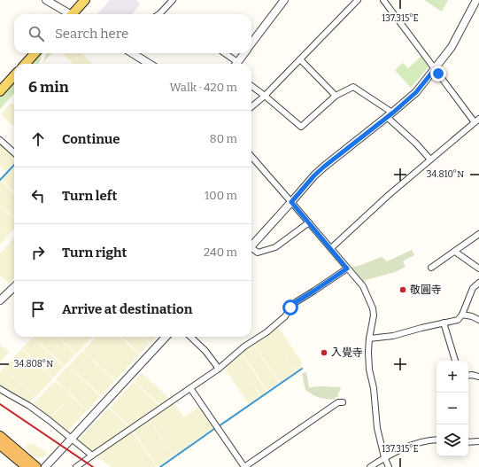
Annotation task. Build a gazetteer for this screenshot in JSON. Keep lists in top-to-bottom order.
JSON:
{
  "places": ["敬圓寺", "入覺寺"],
  "page": {
    "search": "Search here",
    "heading": ["6 min", "Walk · 420 m"],
    "list": [
      ["Continue", "80 m"],
      ["Turn left", "100 m"],
      ["Turn right", "240 m"],
      "Arrive at destination"
    ],
    "map_buttons": ["+", "−"]
  },
  "coordinates": ["137.315°E", "34.810°N", "34.808°N"]
}
